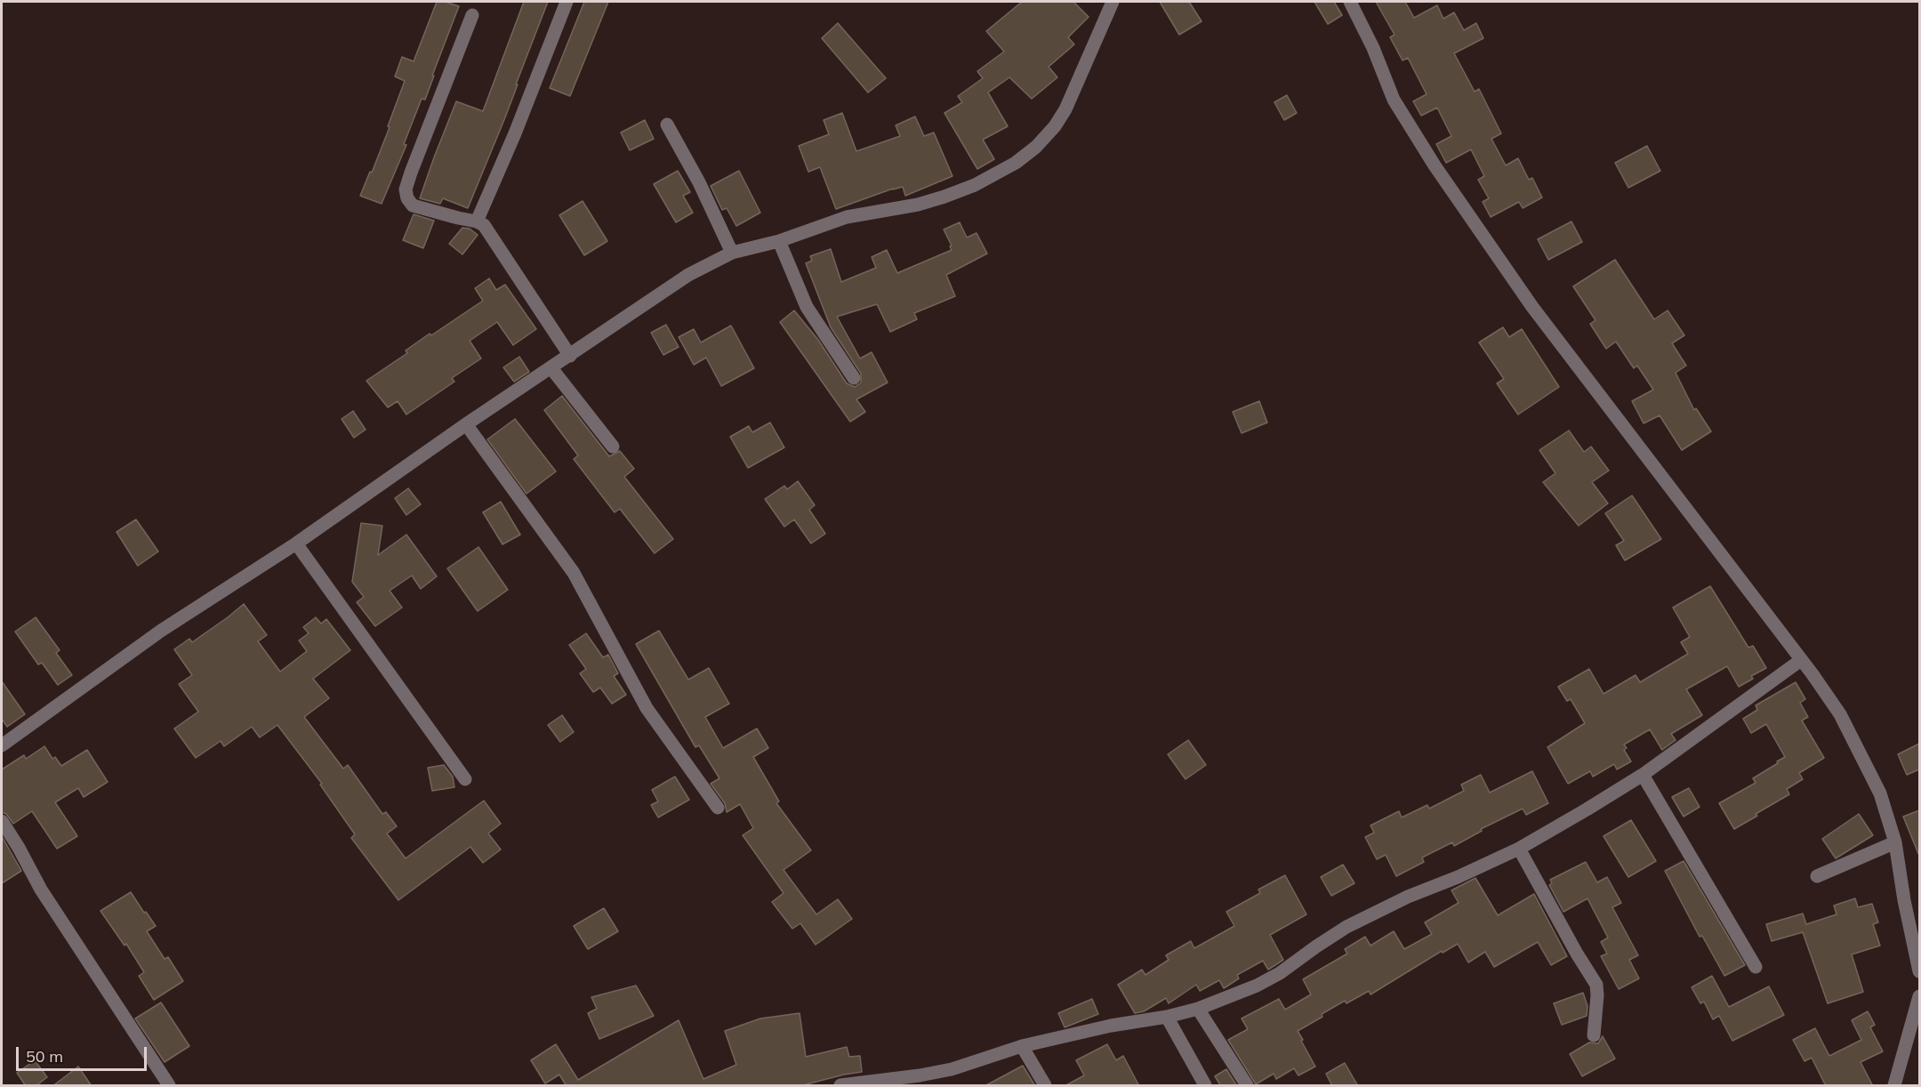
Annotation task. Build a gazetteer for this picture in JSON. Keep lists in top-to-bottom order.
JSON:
{
  "scale_bar": "50 m"
}
